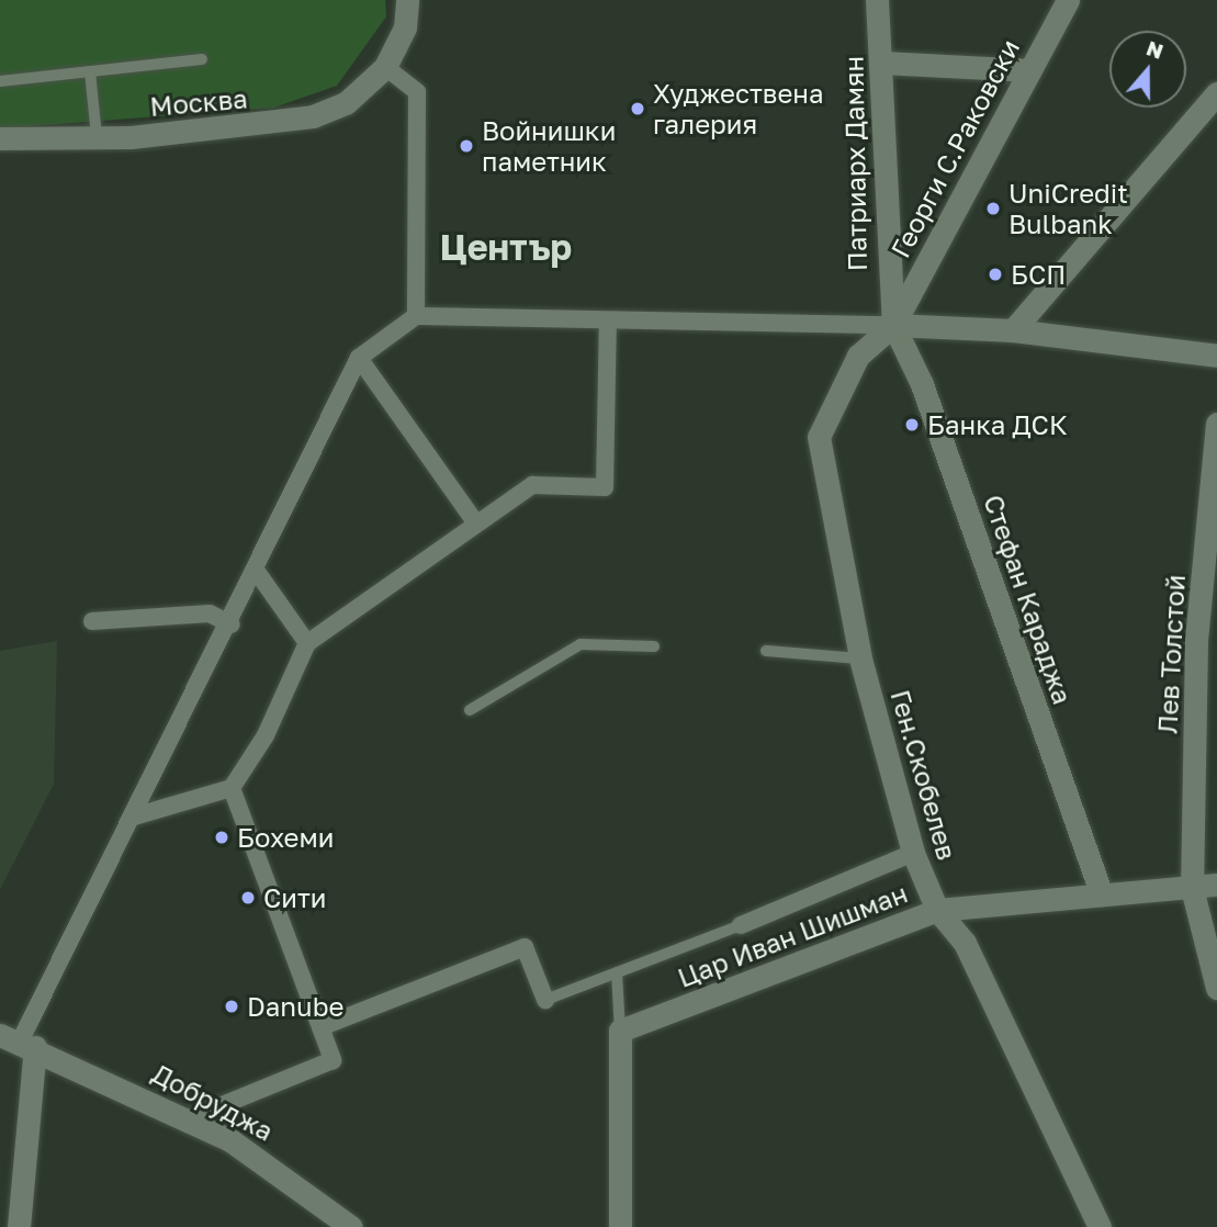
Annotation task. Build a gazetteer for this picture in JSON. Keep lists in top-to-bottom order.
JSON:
{
  "streets": {
    "street": [
      "Москва",
      "Георги С.Раковски",
      "Патриарх Дамян",
      "Стефан Караджа",
      "Лев Толстой",
      "Ген.Скобелев",
      "Цар Иван Шишман",
      "Добруджа"
    ]
  },
  "crossings": [
    ["Георги С.Раковски", "Патриарх Дамян"],
    ["Георги С.Раковски", "Стефан Караджа"],
    ["Георги С.Раковски", "Ген.Скобелев"],
    ["Патриарх Дамян", "Стефан Караджа"],
    ["Патриарх Дамян", "Ген.Скобелев"],
    ["Стефан Караджа", "Ген.Скобелев"],
    ["Стефан Караджа", "Цар Иван Шишман"],
    ["Лев Толстой", "Цар Иван Шишман"],
    ["Ген.Скобелев", "Цар Иван Шишман"]
  ],
  "districts": ["Център"],
  "places": [
    "Худжествена галерия",
    "Войнишки паметник",
    "UniCredit Bulbank",
    "БСП",
    "Банка ДСК",
    "Бохеми",
    "Сити",
    "Danube"
  ],
  "north": "top"
}
